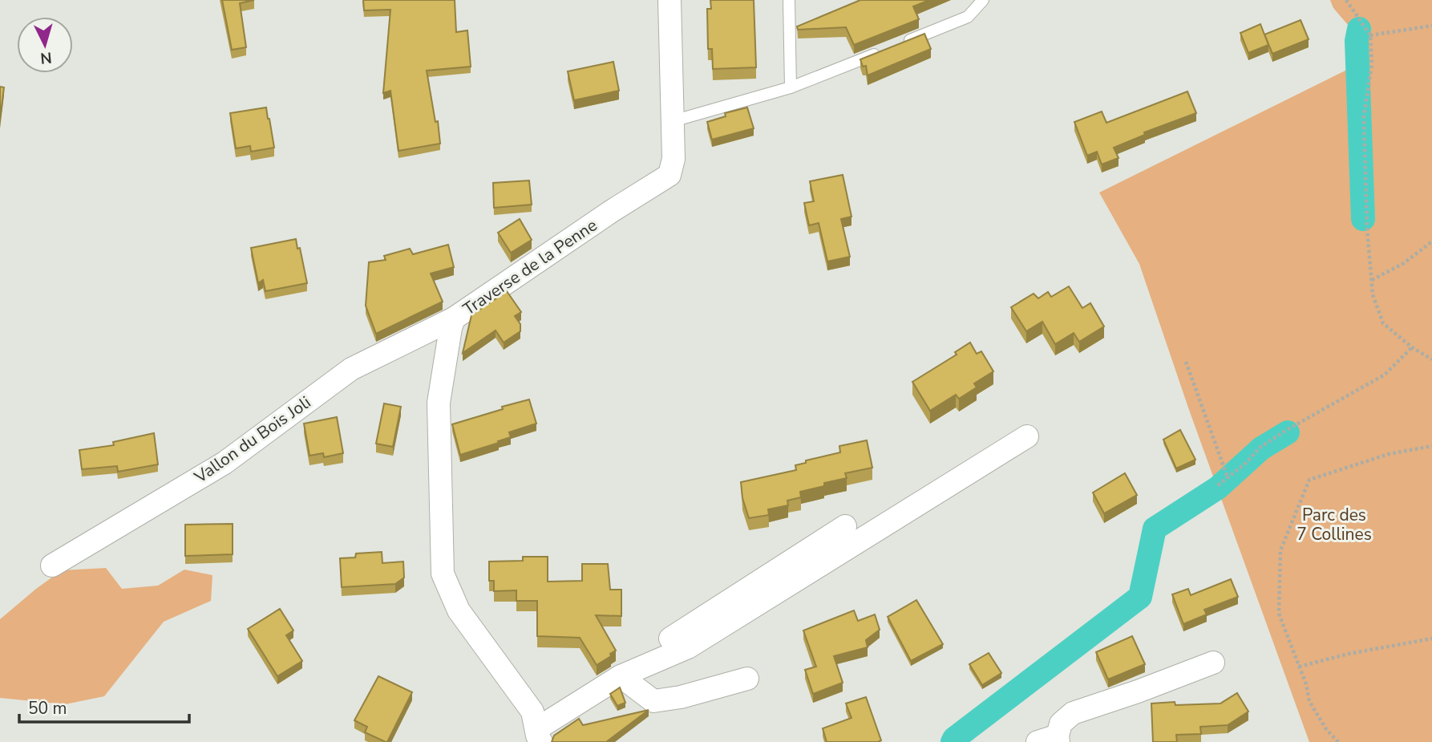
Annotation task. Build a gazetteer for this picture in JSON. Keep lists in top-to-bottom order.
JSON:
{
  "streets": {
    "street": ["Traverse de la Penne", "Vallon du Bois Joli"]
  },
  "crossings": [
    ["Traverse de la Penne", "Vallon du Bois Joli"]
  ],
  "parks": ["Parc des 7 Collines"],
  "scale_bar": "50 m",
  "north": "bottom"
}
